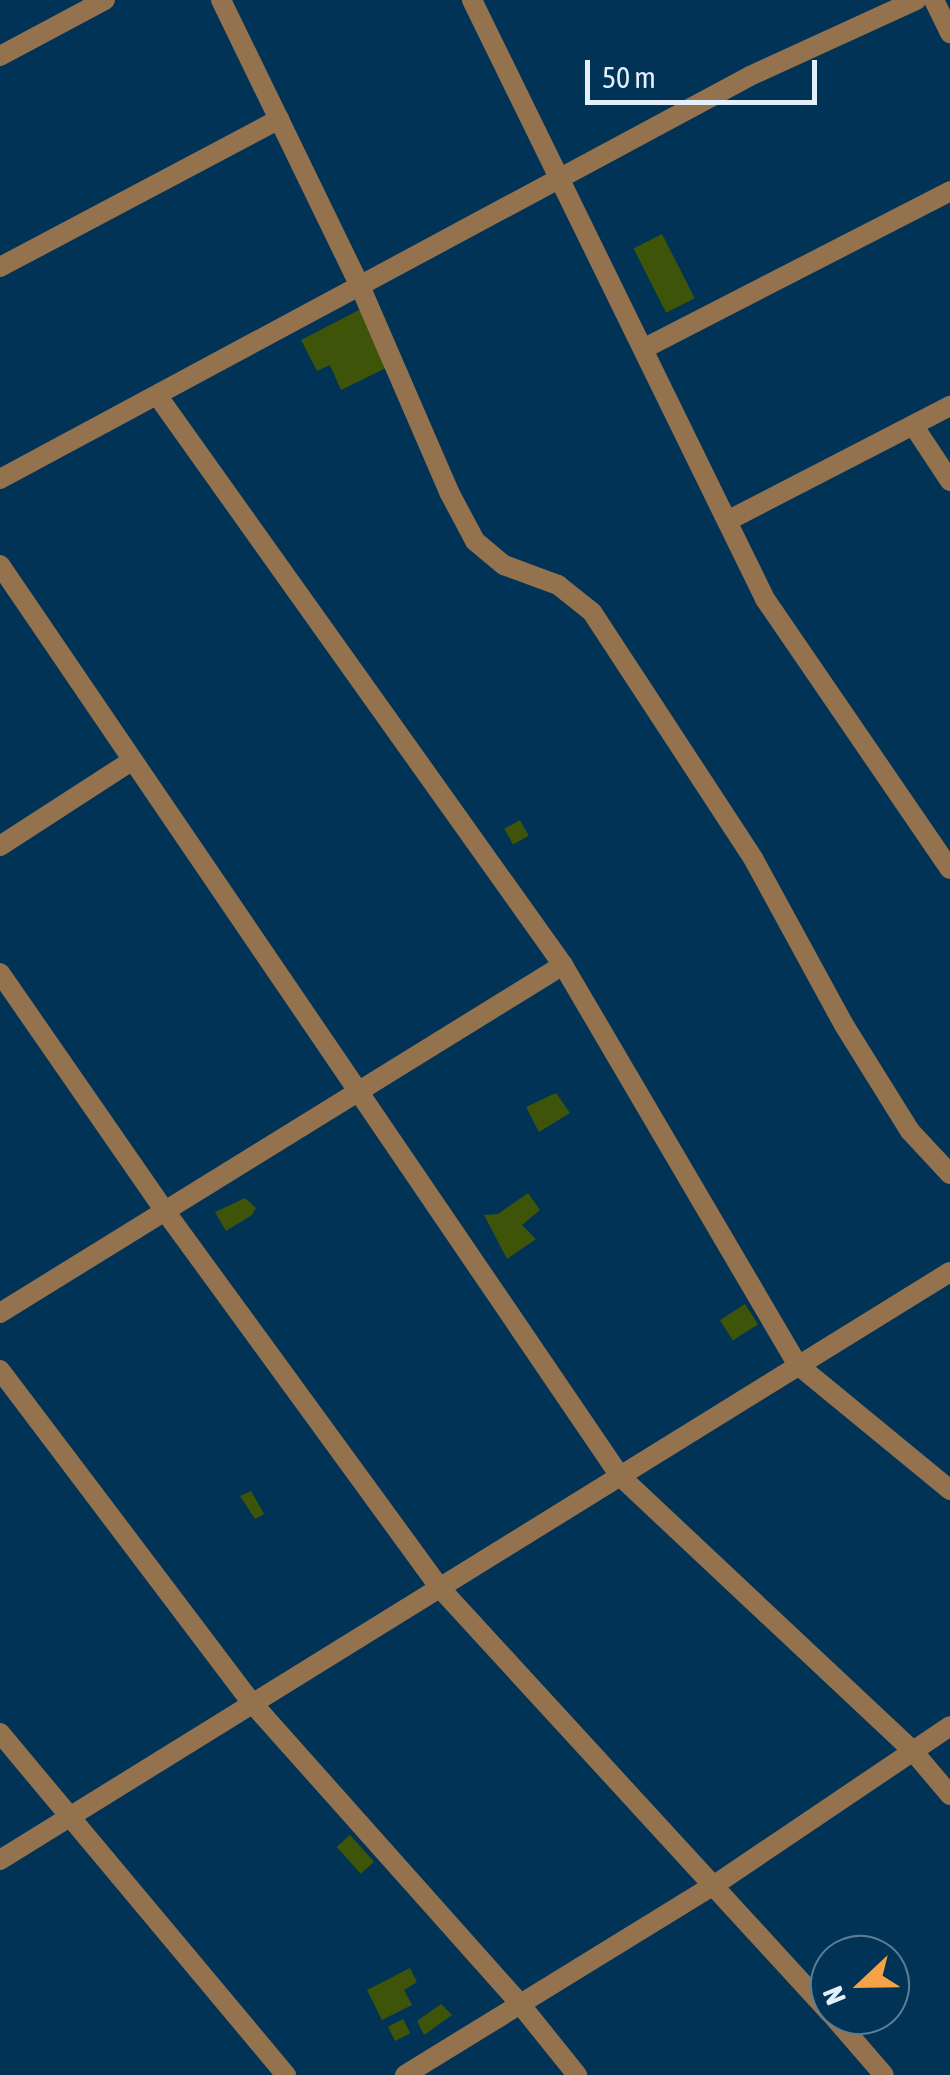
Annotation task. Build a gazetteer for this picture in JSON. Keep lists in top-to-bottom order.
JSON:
{
  "scale_bar": "50 m",
  "north": "left"
}
